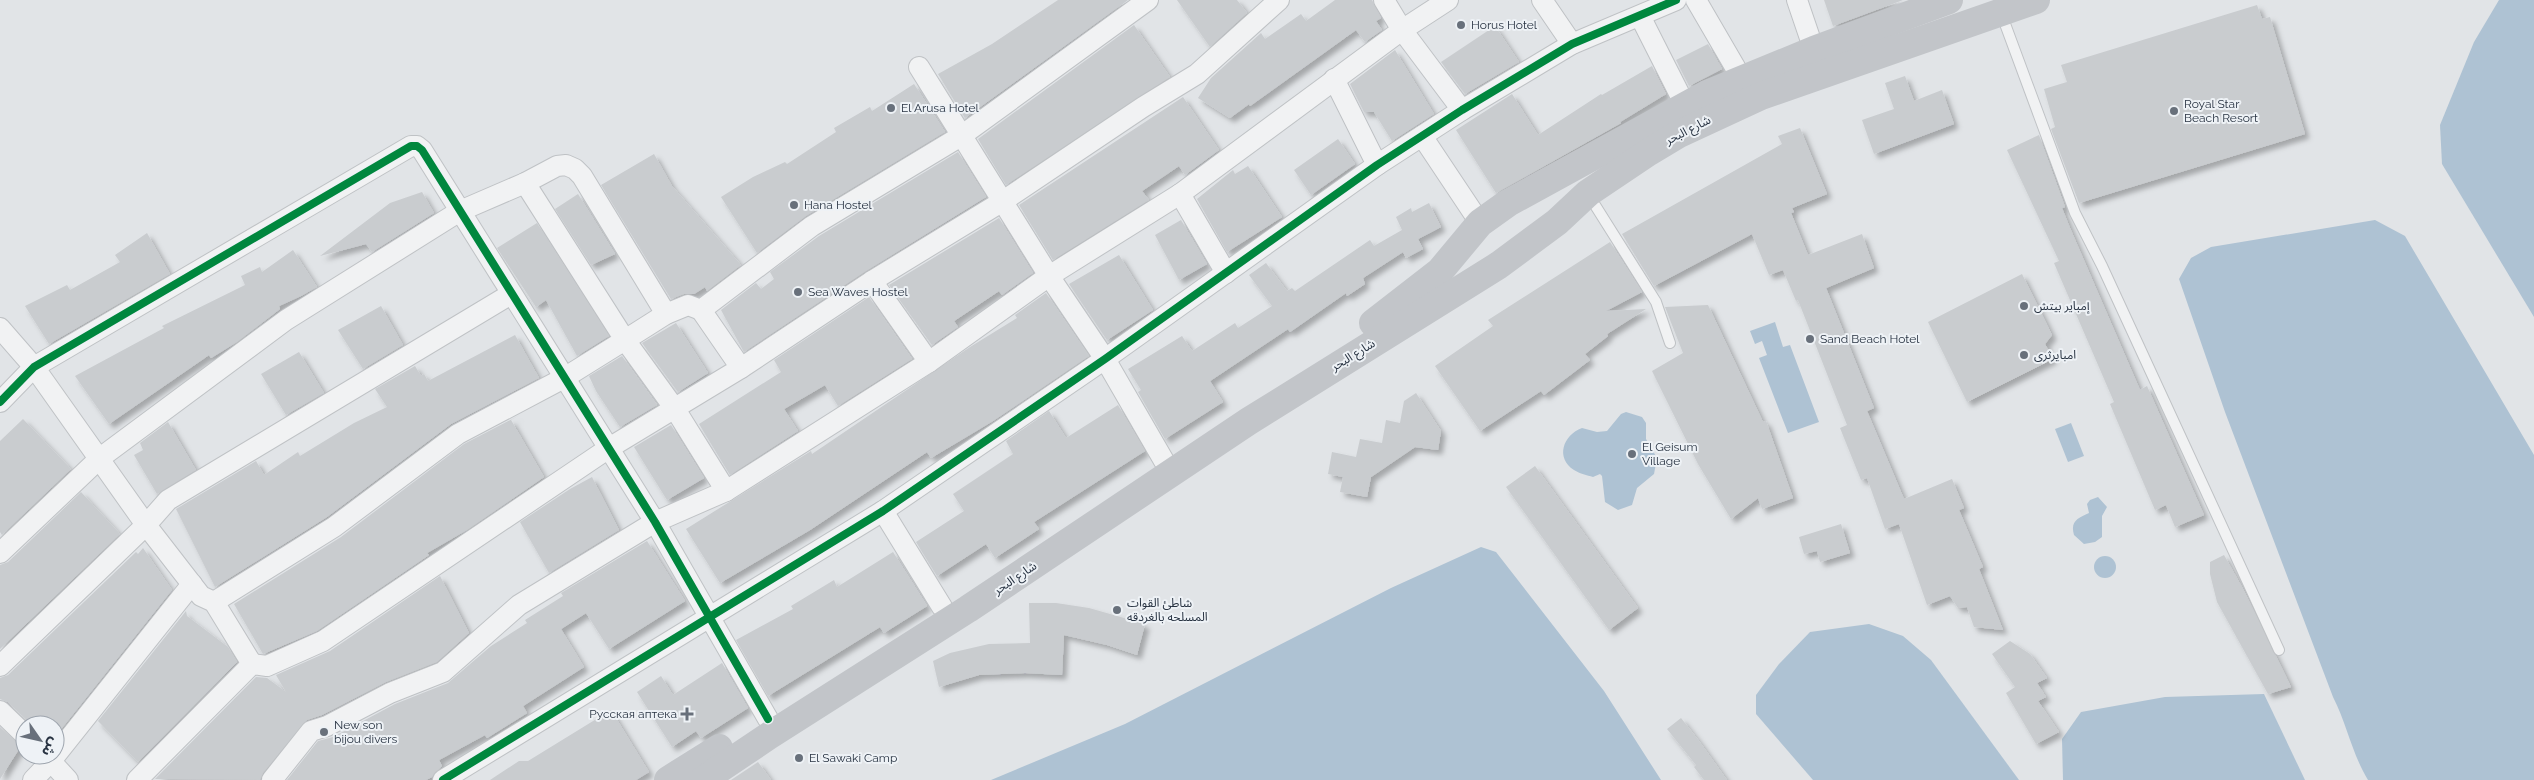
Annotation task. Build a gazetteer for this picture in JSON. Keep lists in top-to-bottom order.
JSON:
{
  "streets": {
    "main road": ["شارع البحر"]
  },
  "places": {
    "other": [
      "Horus Hotel",
      "El Arusa Hotel",
      "Royal Star Beach Resort",
      "Hana Hostel",
      "Sea Waves Hostel",
      "إمباير بيتش",
      "Sand Beach Hotel",
      "امبايرثرى",
      "El Geisum Village",
      "شاطئ القوات المسلحه بالغردقه",
      "New son bijou divers",
      "El Sawaki Camp"
    ],
    "health": ["Русская аптека"]
  },
  "north": "bottom right"
}
